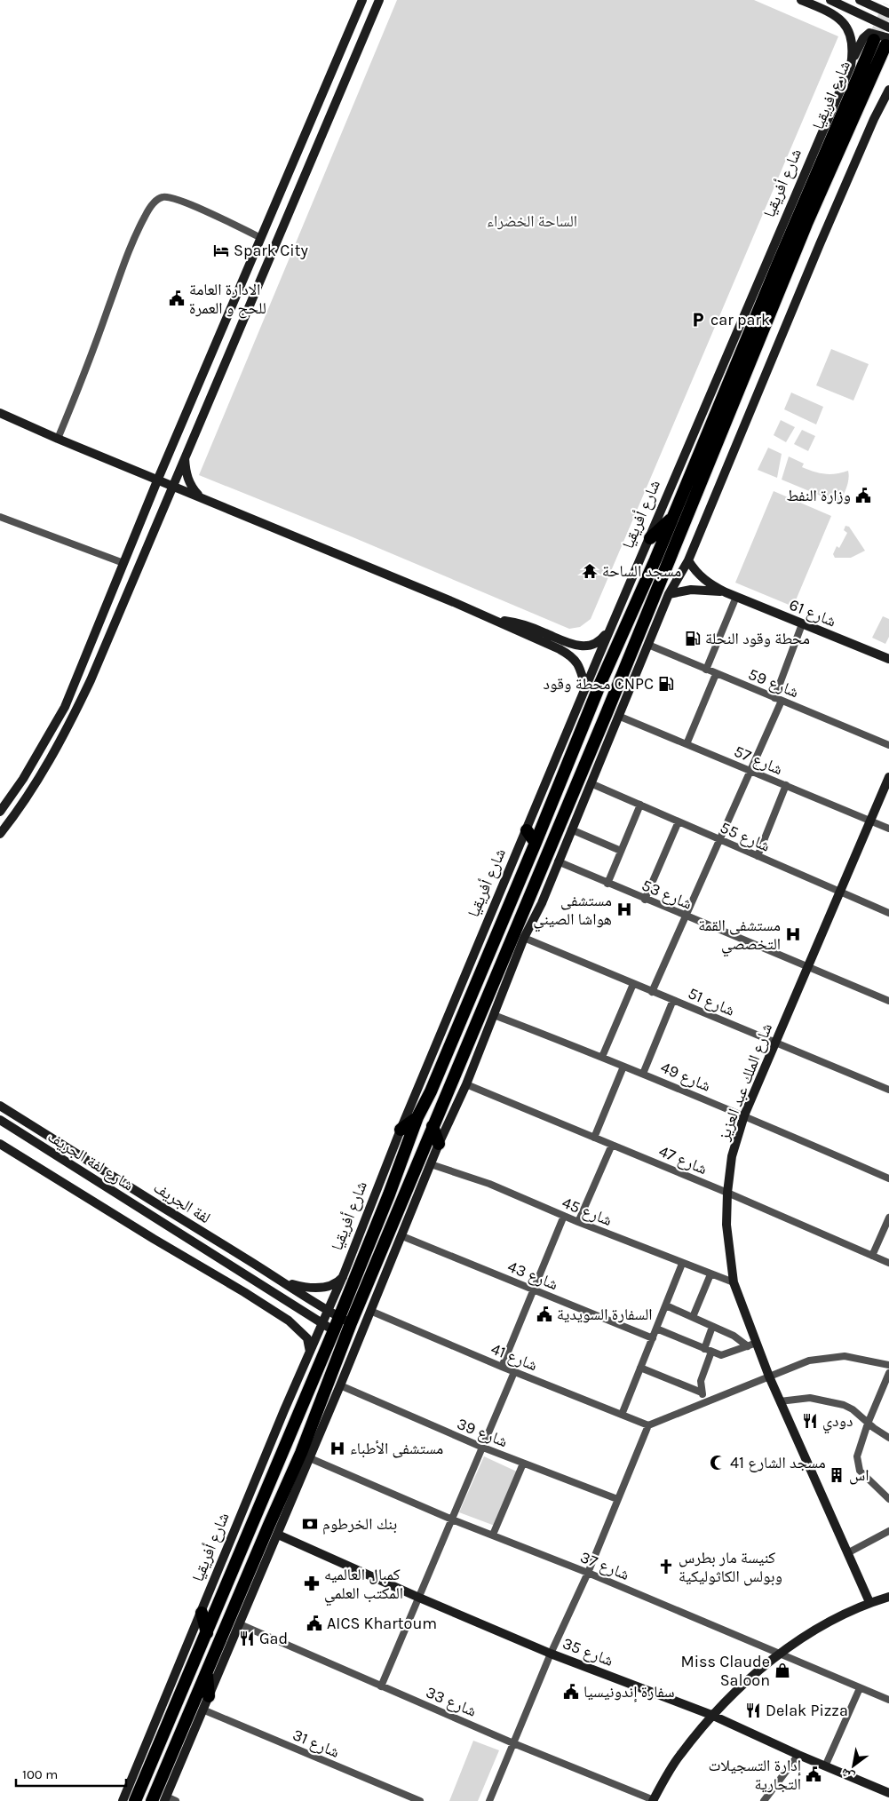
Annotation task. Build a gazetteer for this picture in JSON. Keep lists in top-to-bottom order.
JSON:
{
  "streets": {
    "highway": ["شارع افريقيا", "شارع أفريقيا"],
    "street": [
      "شارع 61",
      "شارع 59",
      "شارع 57",
      "شارع 55",
      "شارع 53",
      "شارع 51",
      "شارع 49",
      "شارع الملك عبد العزيز",
      "شارع 47",
      "شارع لفة الجريف",
      "لفة الجريف",
      "شارع 45",
      "شارع 43",
      "شارع 41",
      "شارع 39",
      "شارع 37",
      "شارع 35",
      "شارع 33",
      "شارع 31"
    ]
  },
  "crossings": [
    ["شارع افريقيا", "شارع أفريقيا"],
    ["شارع أفريقيا", "شارع لفة الجريف"],
    ["شارع أفريقيا", "لفة الجريف"],
    ["شارع 57", "شارع الملك عبد العزيز"],
    ["شارع 55", "شارع الملك عبد العزيز"],
    ["شارع 53", "شارع الملك عبد العزيز"],
    ["شارع 51", "شارع الملك عبد العزيز"],
    ["شارع 49", "شارع الملك عبد العزيز"],
    ["شارع الملك عبد العزيز", "شارع 47"],
    ["شارع الملك عبد العزيز", "شارع 45"]
  ],
  "parks": ["الساحة الخضراء"],
  "places": {
    "hotel": ["Spark City"],
    "public building": [
      "الادارة العامة للحج و العمرة",
      "وزارة النفط",
      "السفارة السويدية",
      "AICS Khartoum",
      "سفارة إندونيسيا",
      "إدارة التسجيلات التجارية"
    ],
    "parking": ["car park"],
    "temple": ["مسجد الساحة"],
    "fuel station": ["محطة وقود النحلة", "محطة وقود CNPC"],
    "hospital": ["مستشفى هواشا الصيني", "مستشفى القمة التخصصي", "مستشفی الأطباء"],
    "restaurant": ["دودي", "Gad", "Delak Pizza"],
    "mosque": ["مسجد الشارع 41"],
    "building": ["اس"],
    "bank": ["بنك الخرطوم"],
    "church": ["كنيسة مار بطرس وبولس الكاثوليكية"],
    "pharmacy": ["كمبال العالميه المكتب العلمي"],
    "shop": ["Miss Claude Saloon"]
  },
  "scale_bar": "100 m",
  "north": "bottom left"
}
